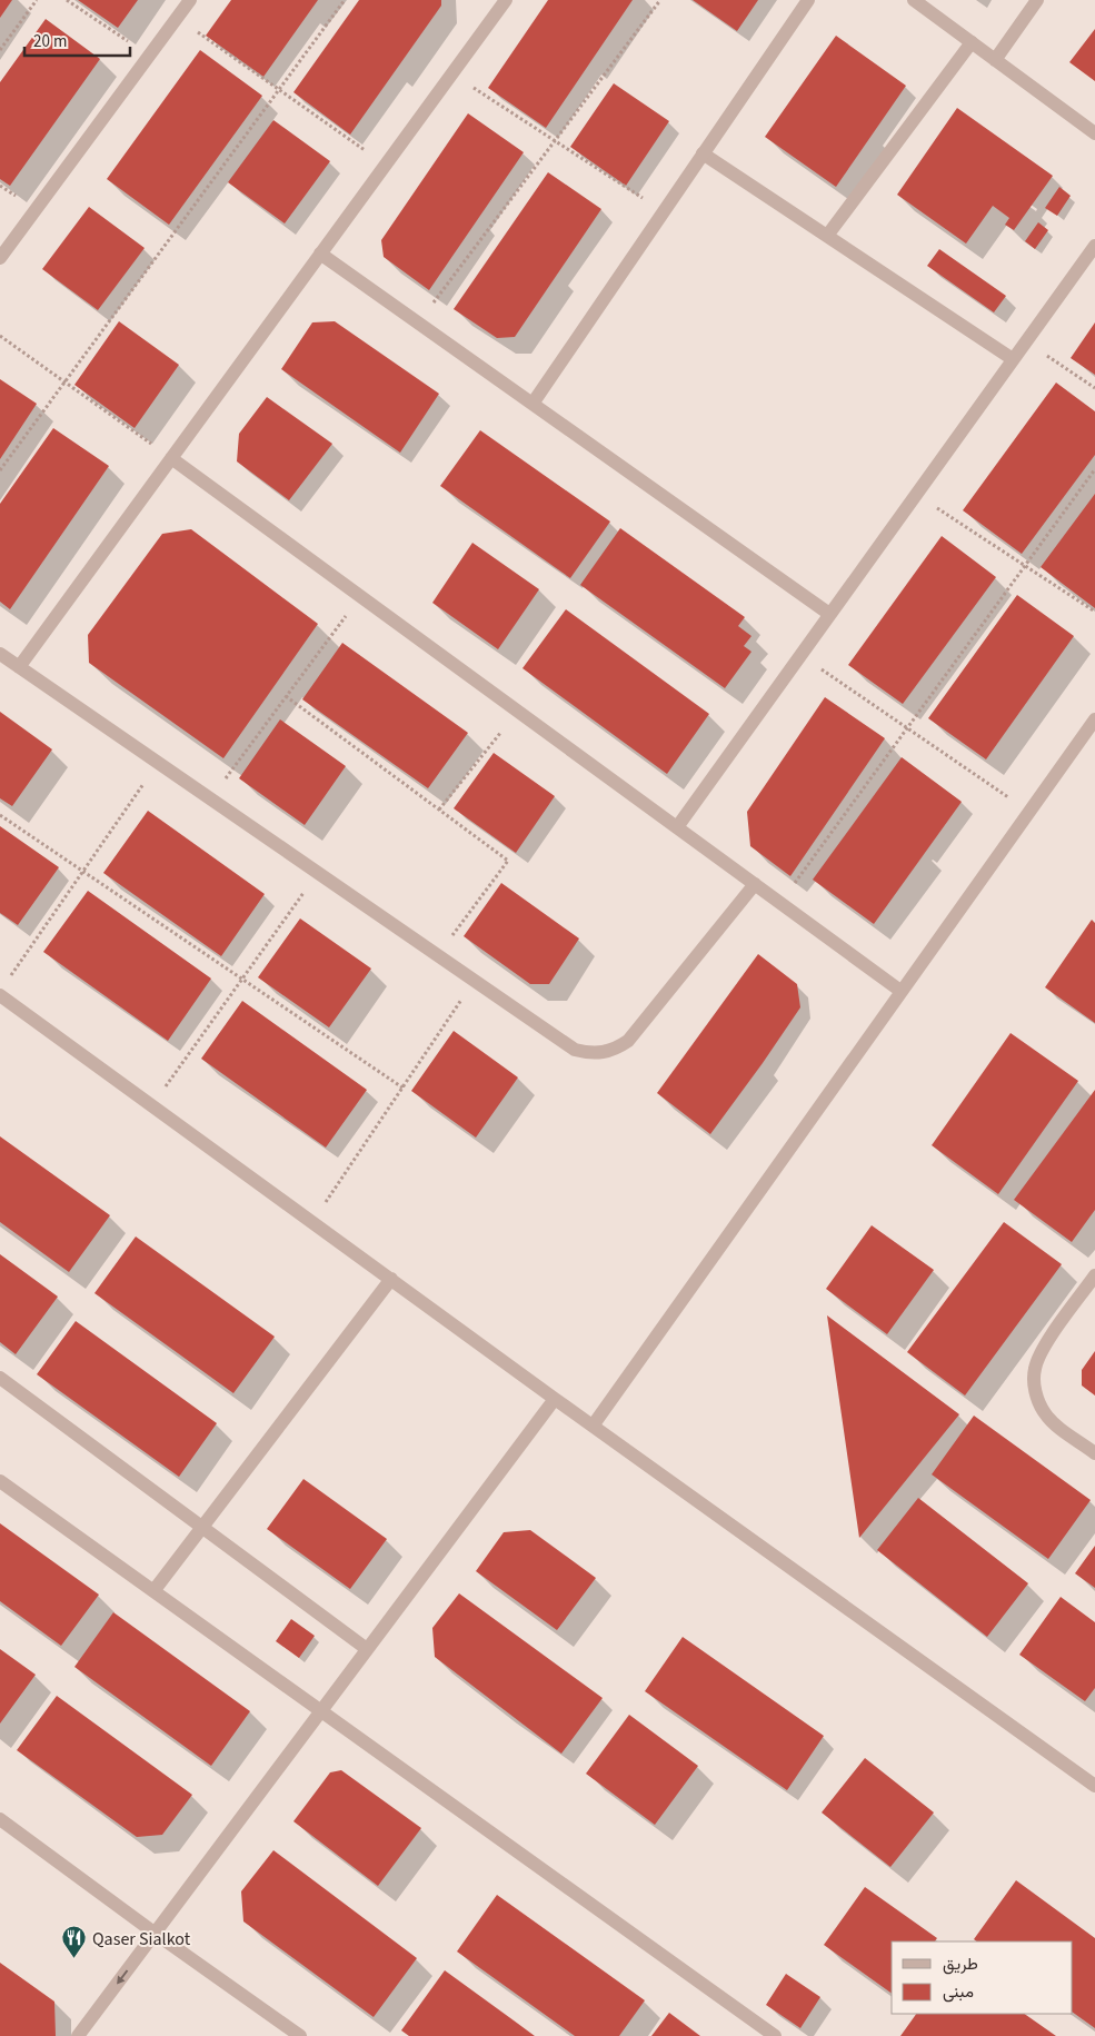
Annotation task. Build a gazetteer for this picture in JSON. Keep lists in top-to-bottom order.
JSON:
{
  "places": {
    "restaurant": ["Qaser Sialkot"]
  },
  "legend": ["طريق", "مبنى"],
  "scale_bar": "20 m"
}
